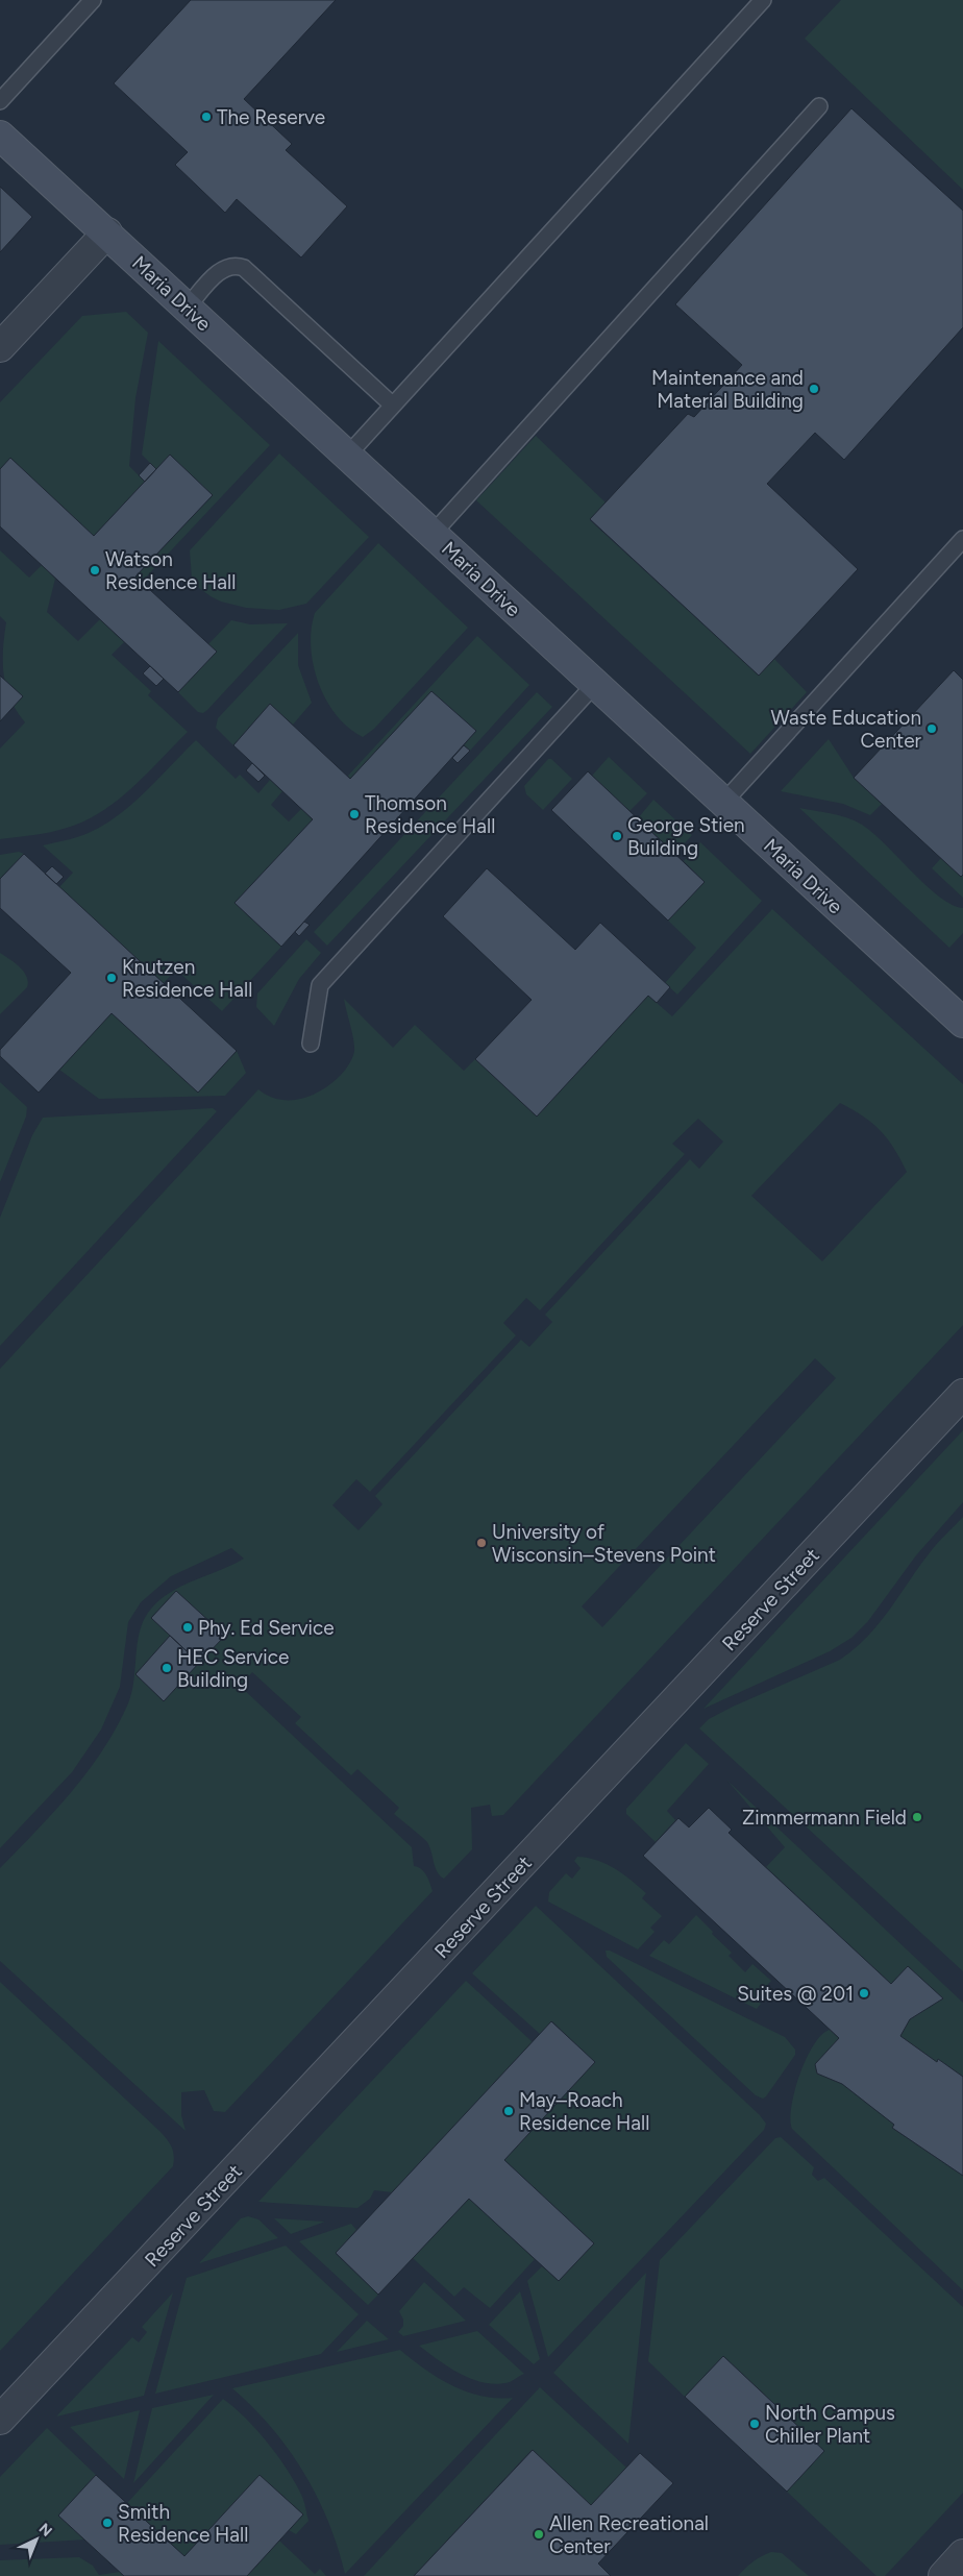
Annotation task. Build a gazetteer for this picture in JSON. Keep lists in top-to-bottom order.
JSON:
{
  "streets": {
    "street": ["Maria Drive", "Reserve Street"]
  },
  "places": [
    "The Reserve",
    "Maintenance and Material Building",
    "Watson Residence Hall",
    "Waste Education Center",
    "Thomson Residence Hall",
    "George Stien Building",
    "Knutzen Residence Hall",
    "University of Wisconsin–Stevens Point",
    "Phy. Ed Service",
    "HEC Service Building",
    "Zimmermann Field",
    "Suites @ 201",
    "May–Roach Residence Hall",
    "North Campus Chiller Plant",
    "Smith Residence Hall",
    "Allen Recreational Center"
  ],
  "north": "top right"
}
